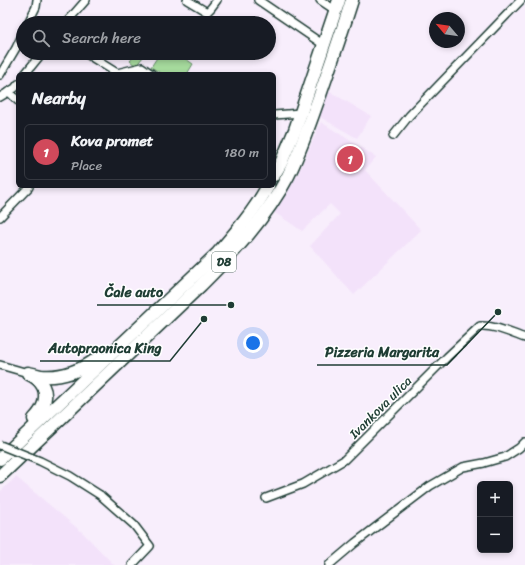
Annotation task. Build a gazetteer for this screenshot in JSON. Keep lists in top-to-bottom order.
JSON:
{
  "streets": {
    "highway": ["D8"],
    "street": ["Ivankova ulica"]
  },
  "places": ["Čale auto", "Pizzeria Margarita", "Autopraonica King"],
  "north": "top left",
  "page": {
    "search": "Search here",
    "heading": "Nearby",
    "list": [
      {
        "mark": "1",
        "name": "Kova promet",
        "note": "Place",
        "value": "180 m"
      }
    ],
    "pins": "1",
    "map_buttons": ["+", "−"]
  }
}
